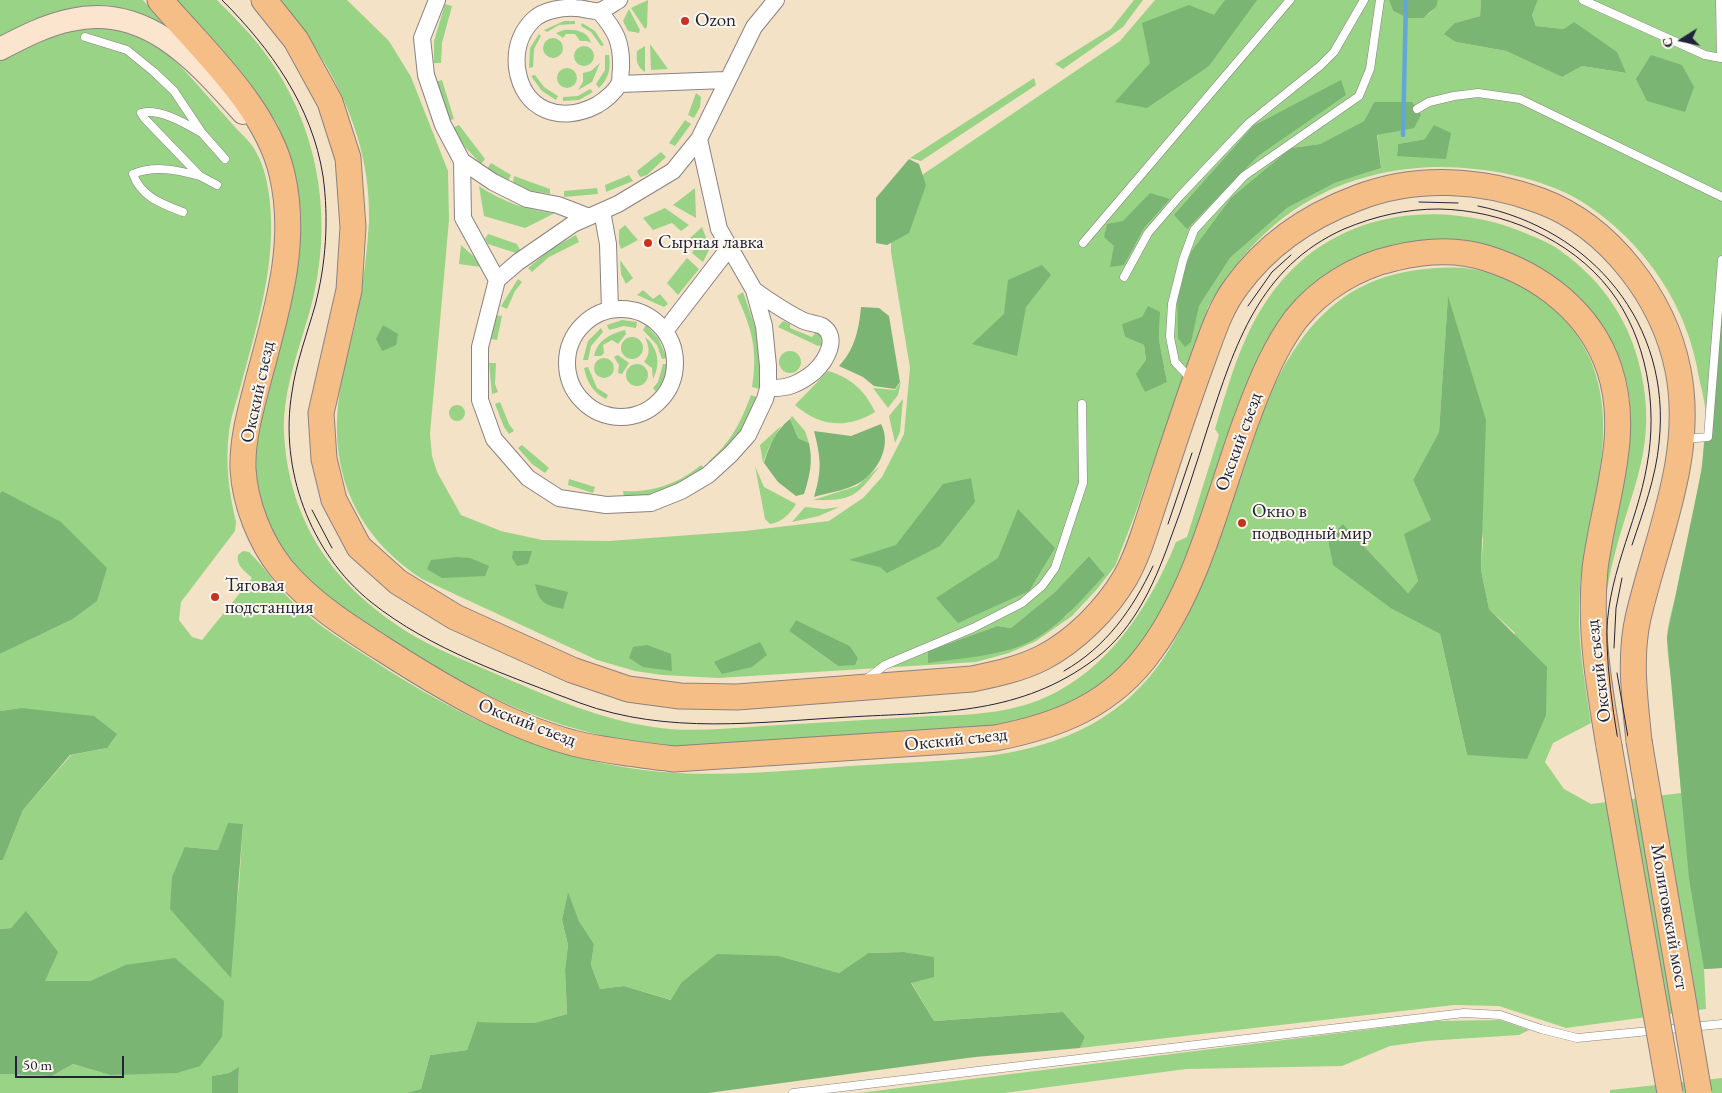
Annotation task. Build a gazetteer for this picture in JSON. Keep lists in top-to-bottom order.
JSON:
{
  "streets": {
    "main road": ["Окский съезд", "Молитовский мост"]
  },
  "crossings": [
    ["Окский съезд", "Молитовский мост"]
  ],
  "places": [
    "Ozon",
    "Сырная лавка",
    "Окно в подводный мир",
    "Тяговая подстанция"
  ],
  "scale_bar": "50 m",
  "north": "left"
}
